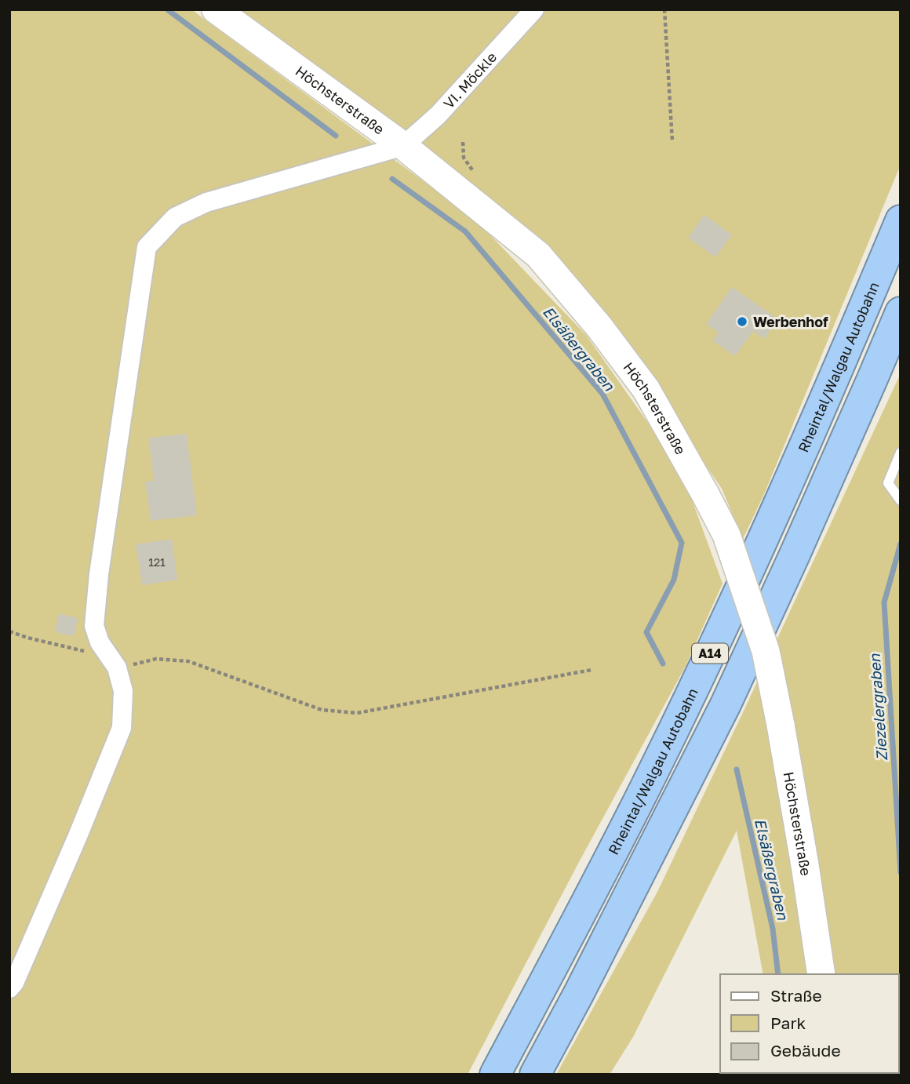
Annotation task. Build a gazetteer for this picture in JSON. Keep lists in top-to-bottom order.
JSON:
{
  "streets": {
    "highway": ["Rheintal/Walgau Autobahn", "A14"],
    "main road": ["Höchsterstraße"],
    "street": ["VI. Möckle"]
  },
  "crossings": [
    ["VI. Möckle", "Höchsterstraße"]
  ],
  "water": ["Elsäßergraben", "Ziezelergraben"],
  "places": ["Werbenhof"],
  "house_numbers": ["121"],
  "legend": ["Straße", "Park", "Gebäude"]
}
